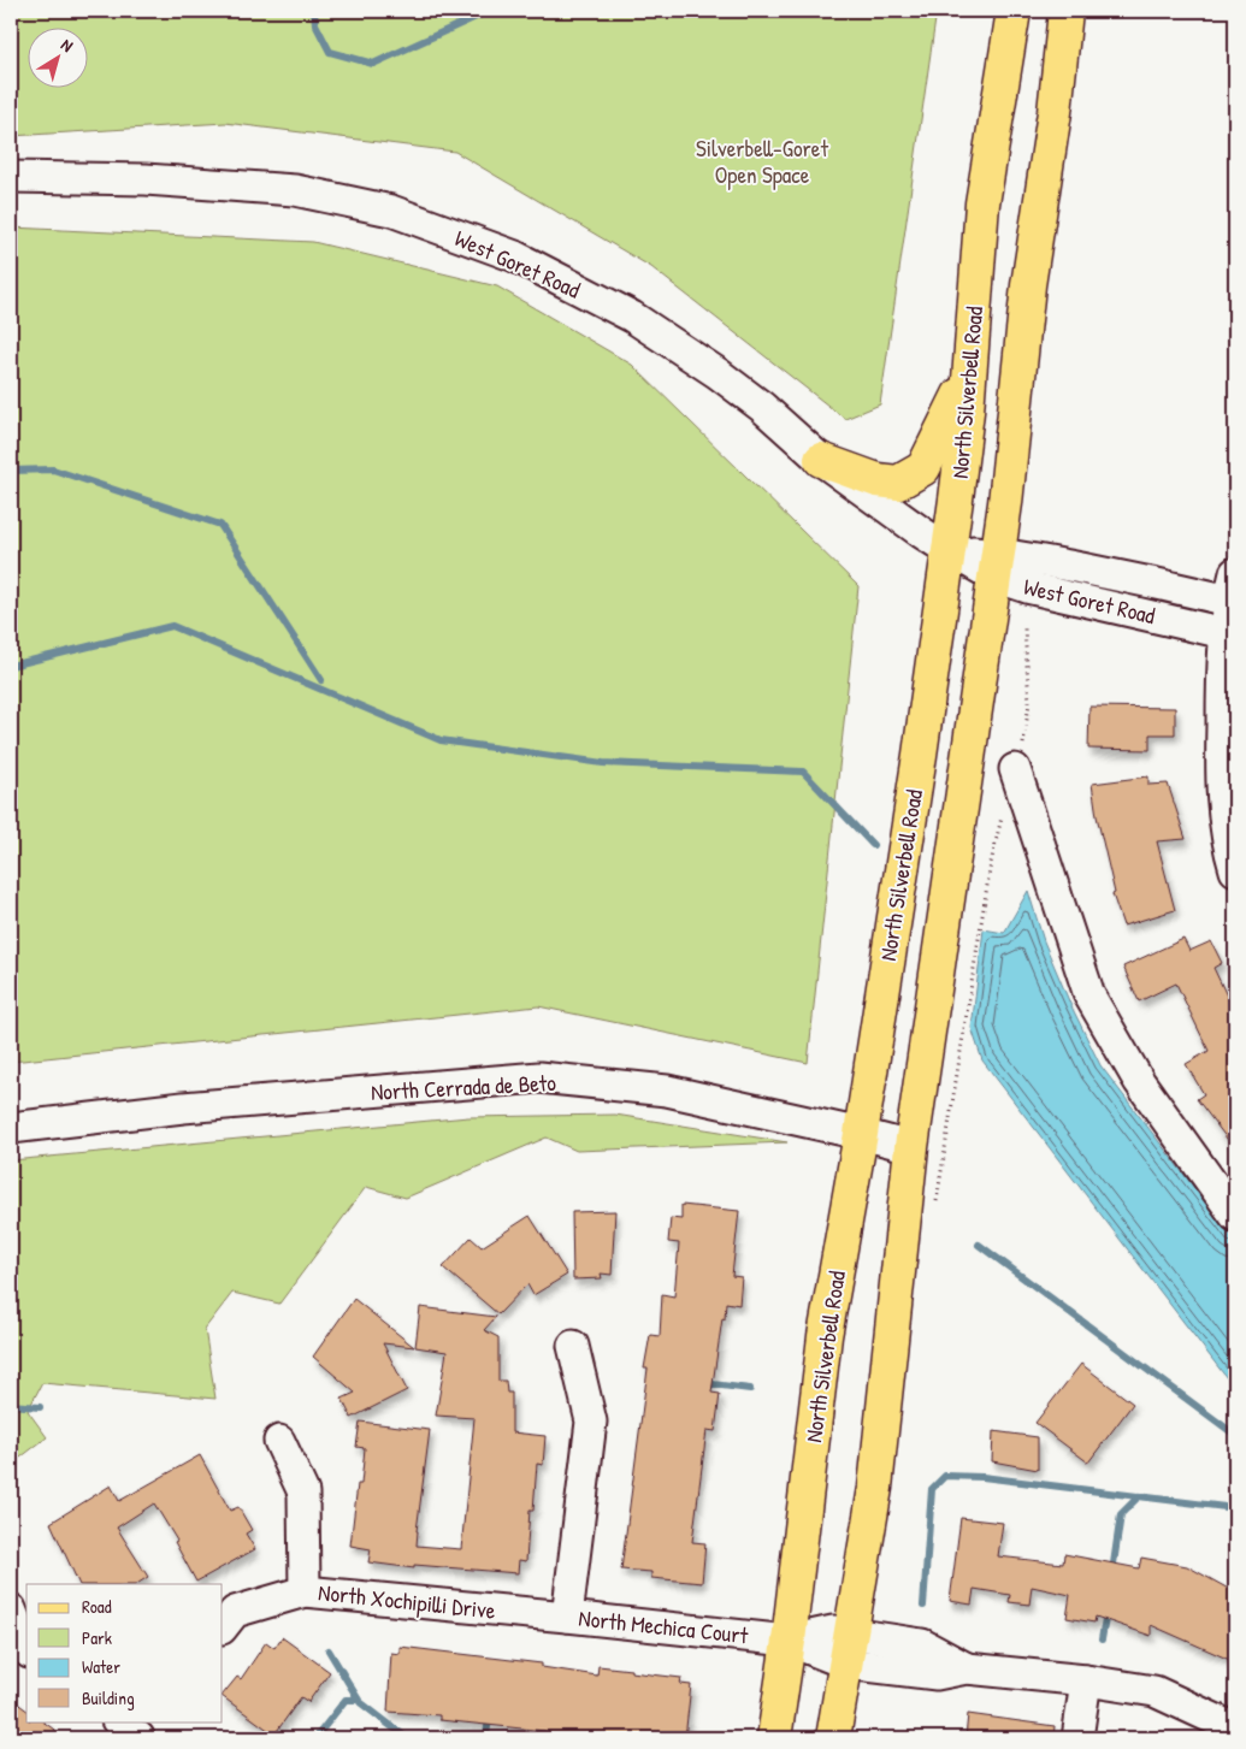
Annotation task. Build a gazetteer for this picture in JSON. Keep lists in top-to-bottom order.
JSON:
{
  "streets": {
    "main road": ["North Silverbell Road"],
    "street": [
      "West Goret Road",
      "North Cerrada de Beto",
      "North Xochipilli Drive",
      "North Mechica Court"
    ]
  },
  "crossings": [
    ["West Goret Road", "North Silverbell Road"],
    ["North Silverbell Road", "North Cerrada de Beto"],
    ["North Silverbell Road", "North Mechica Court"],
    ["North Xochipilli Drive", "North Mechica Court"]
  ],
  "parks": ["Silverbell-Goret Open Space"],
  "legend": [
    "Road",
    "Park",
    "Water",
    "Building"
  ],
  "north": "top right"
}
